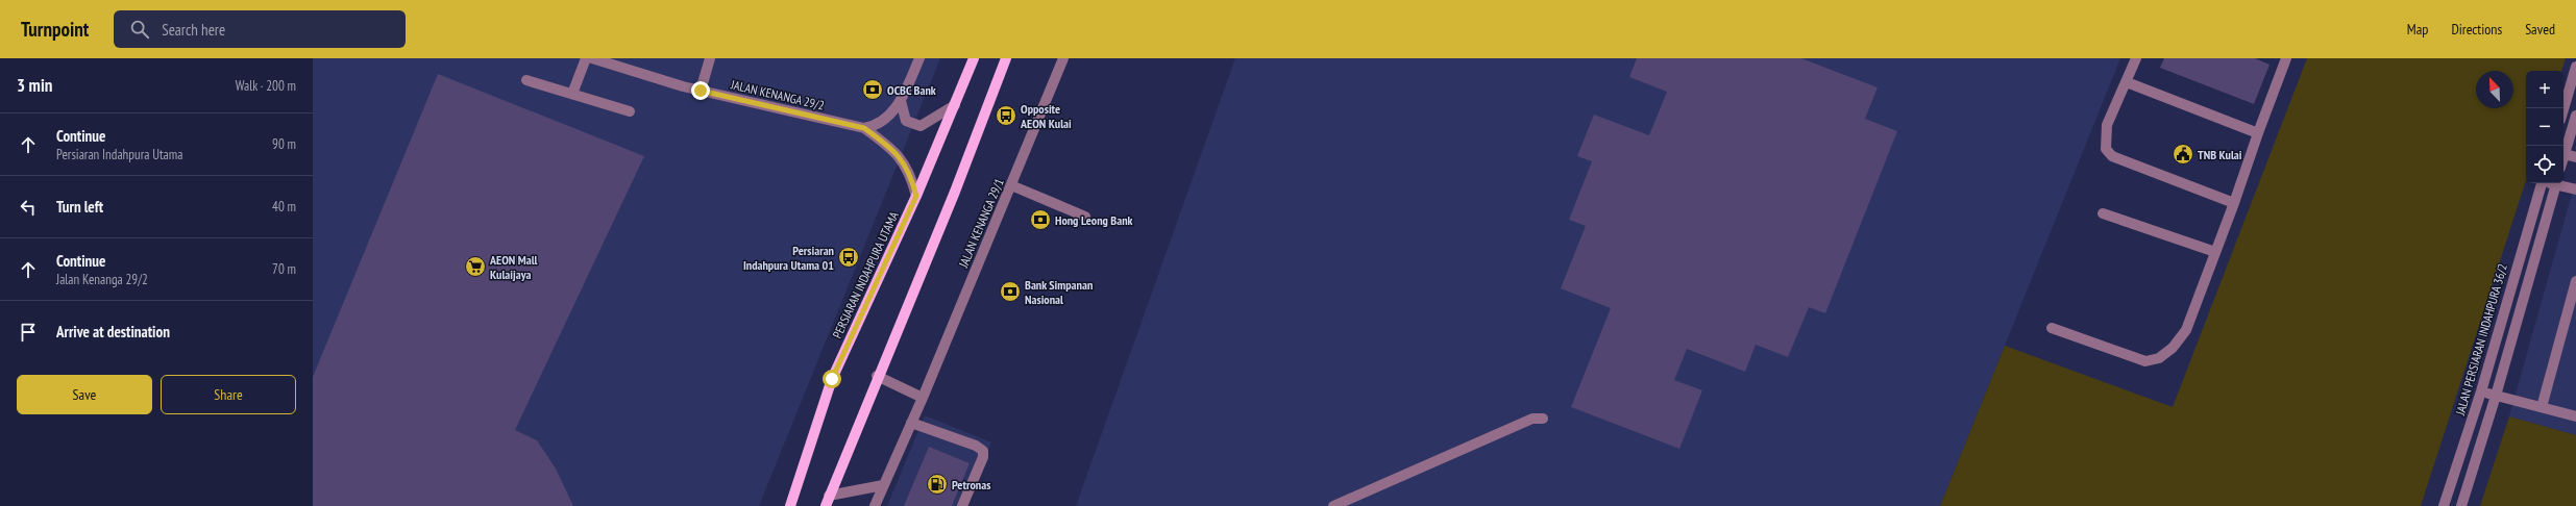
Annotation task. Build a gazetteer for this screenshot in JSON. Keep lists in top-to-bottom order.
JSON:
{
  "streets": {
    "main road": ["PERSIARAN INDAHPURA UTAMA"],
    "street": ["JALAN KENANGA 29/2", "JALAN KENANGA 29/1", "JALAN PERSIARAN INDAHPURA 36/2"]
  },
  "places": {
    "bank": ["OCBC Bank", "Hong Leong Bank", "Bank Simpanan Nasional"],
    "bus stop": ["Opposite AEON Kulai", "Persiaran Indahpura Utama 01"],
    "public building": ["TNB Kulai"],
    "supermarket": ["AEON Mall Kulaijaya"],
    "fuel station": ["Petronas"]
  },
  "north": "top left",
  "page": {
    "header": "Turnpoint",
    "search": "Search here",
    "nav": ["Map", "Directions", "Saved"],
    "heading": ["3 min", "Walk · 200 m"],
    "map_buttons": ["+", "−"],
    "list": [
      ["Continue", "Persiaran Indahpura Utama", "90 m"],
      ["Turn left", "40 m"],
      ["Continue", "Jalan Kenanga 29/2", "70 m"],
      "Arrive at destination"
    ],
    "buttons": ["Save", "Share"]
  }
}
